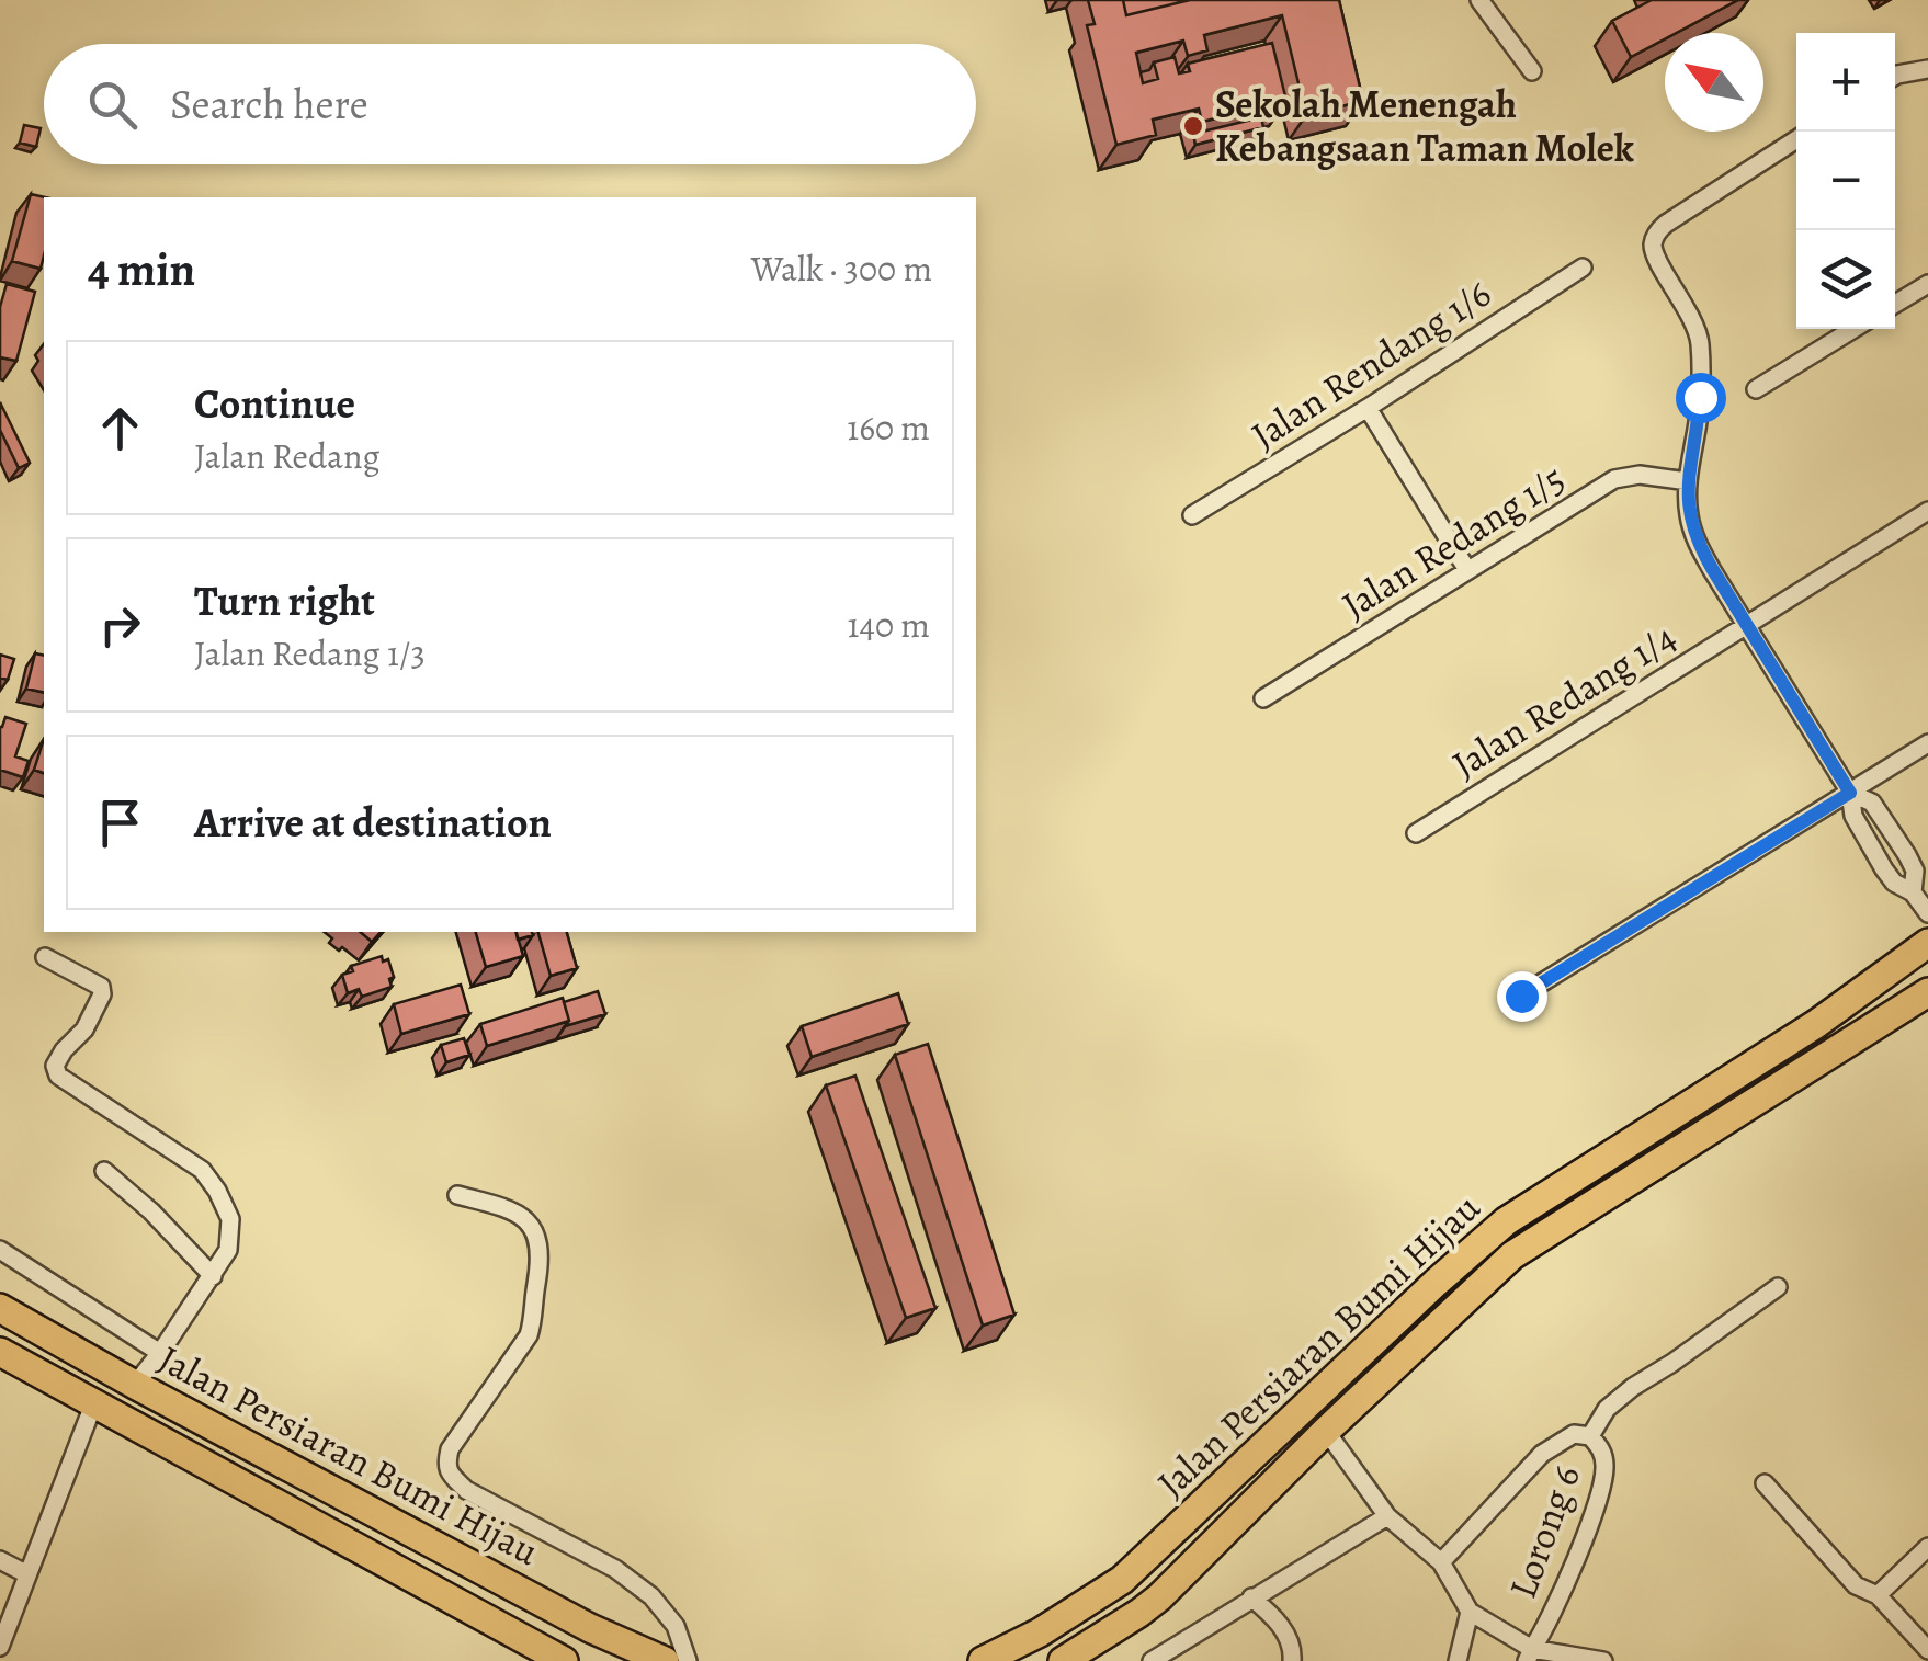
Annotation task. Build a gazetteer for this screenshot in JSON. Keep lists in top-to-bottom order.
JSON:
{
  "streets": {
    "main road": ["Jalan Persiaran Bumi Hijau"],
    "street": [
      "Jalan Rendang 1/6",
      "Jalan Redang 1/5",
      "Jalan Redang 1/4",
      "Lorong 6"
    ]
  },
  "places": ["Sekolah Menengah Kebangsaan Taman Molek"],
  "north": "top left",
  "page": {
    "map_buttons": ["+", "−"],
    "search": "Search here",
    "heading": ["4 min", "Walk · 300 m"],
    "list": [
      ["Continue", "Jalan Redang", "160 m"],
      ["Turn right", "Jalan Redang 1/3", "140 m"],
      "Arrive at destination"
    ]
  }
}
